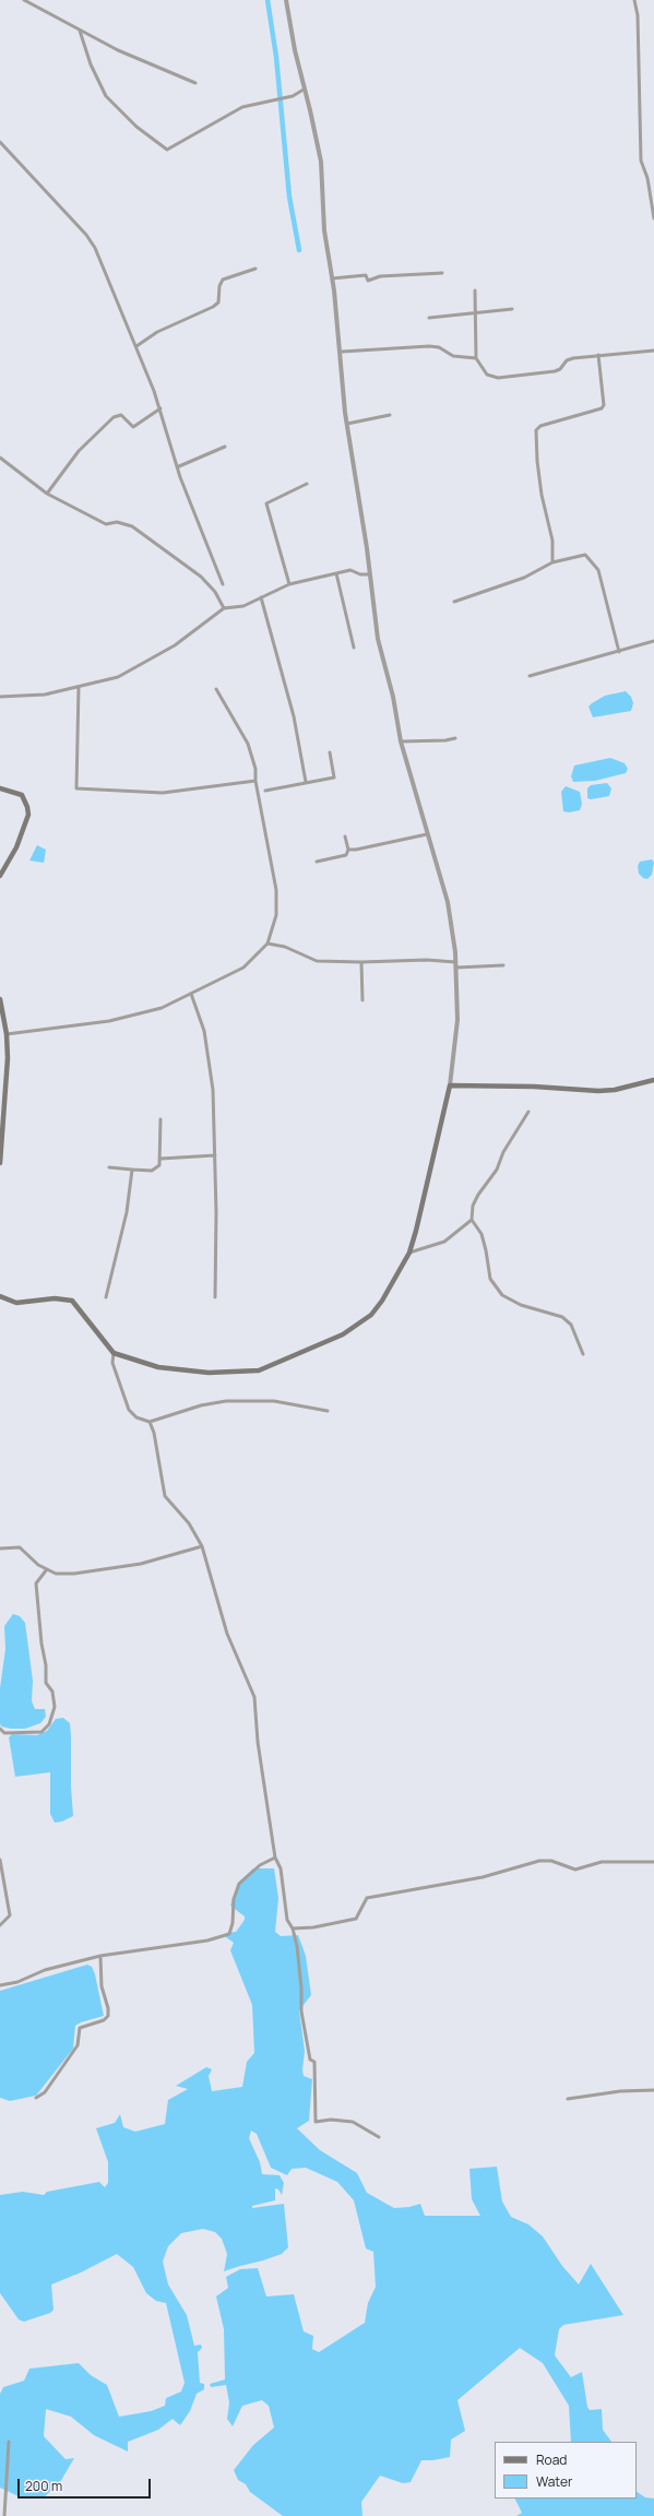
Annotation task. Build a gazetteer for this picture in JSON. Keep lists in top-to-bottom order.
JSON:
{
  "legend": ["Road", "Water"],
  "scale_bar": "200 m"
}
